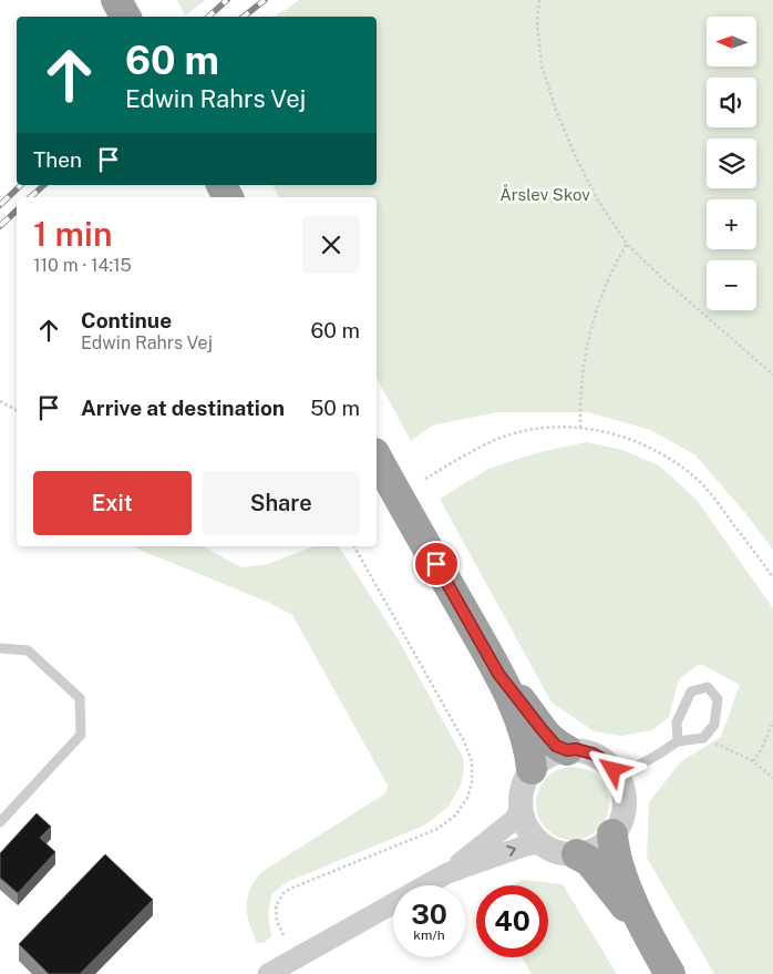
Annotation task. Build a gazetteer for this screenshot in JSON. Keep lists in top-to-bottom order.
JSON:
{
  "parks": ["Årslev Skov"],
  "north": "left",
  "page": {
    "map_buttons": ["+", "−"],
    "turn": ["60 m", "Edwin Rahrs Vej"],
    "then": "Then",
    "heading": ["1 min", "110 m · 14:15"],
    "list": [
      {
        "name": "Continue",
        "note": "Edwin Rahrs Vej",
        "value": "60 m"
      },
      {
        "name": "Arrive at destination",
        "value": "50 m"
      }
    ],
    "buttons": ["Exit", "Share"],
    "speed": "30 km/h",
    "limit": "40"
  }
}
